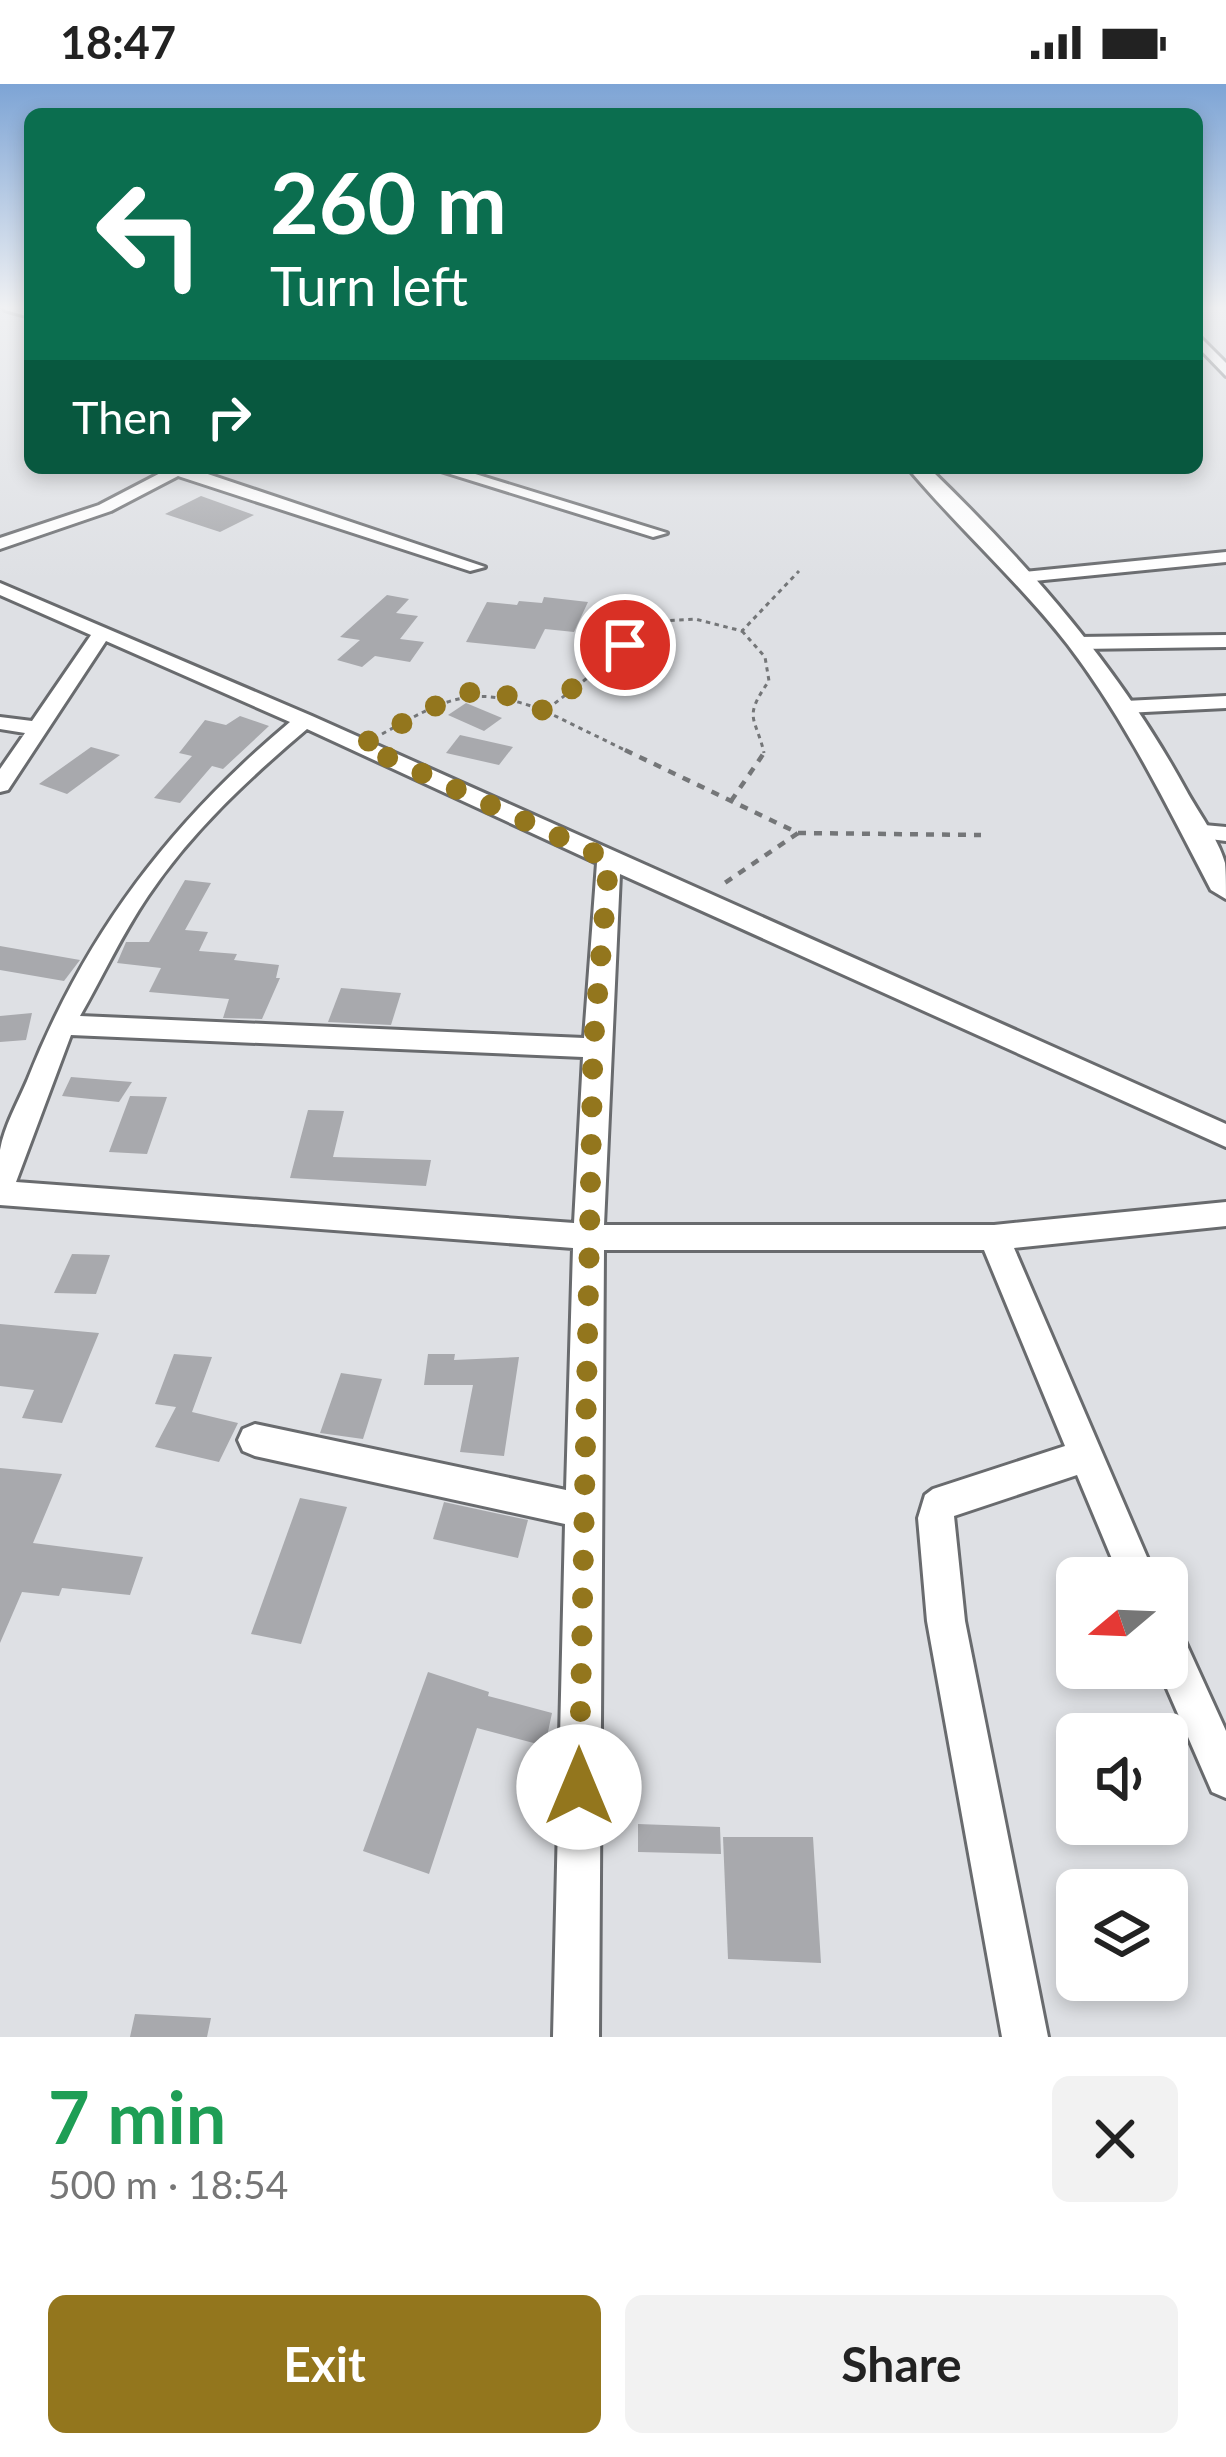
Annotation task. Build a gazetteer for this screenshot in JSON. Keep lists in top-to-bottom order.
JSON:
{
  "north": "left",
  "page": {
    "status": "18:47",
    "turn": ["260 m", "Turn left"],
    "then": "Then",
    "heading": ["7 min", "500 m · 18:54"],
    "buttons": ["Exit", "Share"]
  }
}
